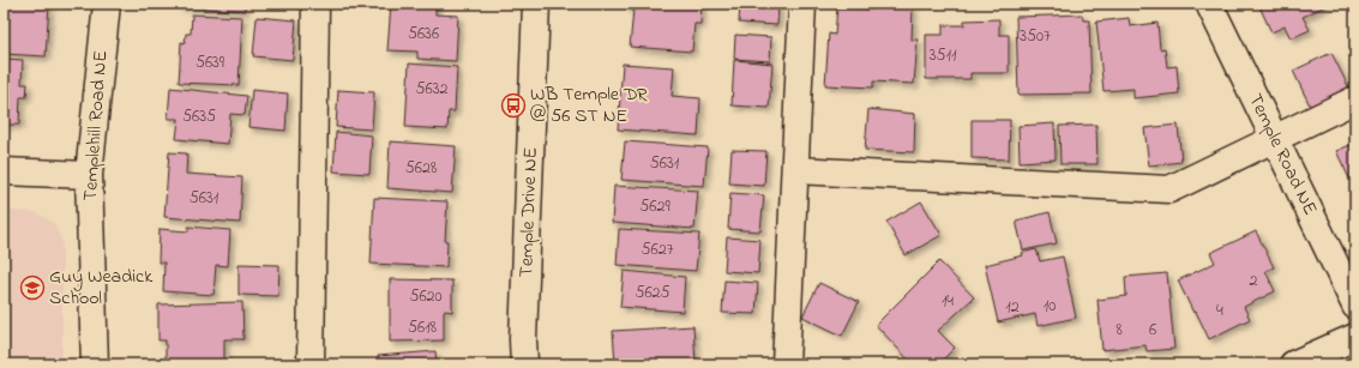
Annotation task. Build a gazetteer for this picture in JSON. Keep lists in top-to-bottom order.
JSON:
{
  "streets": {
    "street": ["Templehill Road NE", "Temple Road NE", "Temple Drive NE"]
  },
  "places": {
    "bus stop": ["WB Temple DR @ 56 ST NE"],
    "school or university": ["Guy Weadick School"]
  },
  "house_numbers": [
    "5636",
    "3507",
    "3511",
    "5639",
    "5632",
    "5635",
    "5631",
    "5628",
    "5631",
    "5629",
    "5627",
    "2",
    "5625",
    "5620",
    "14",
    "10",
    "12",
    "4",
    "5618",
    "8",
    "6"
  ]
}
